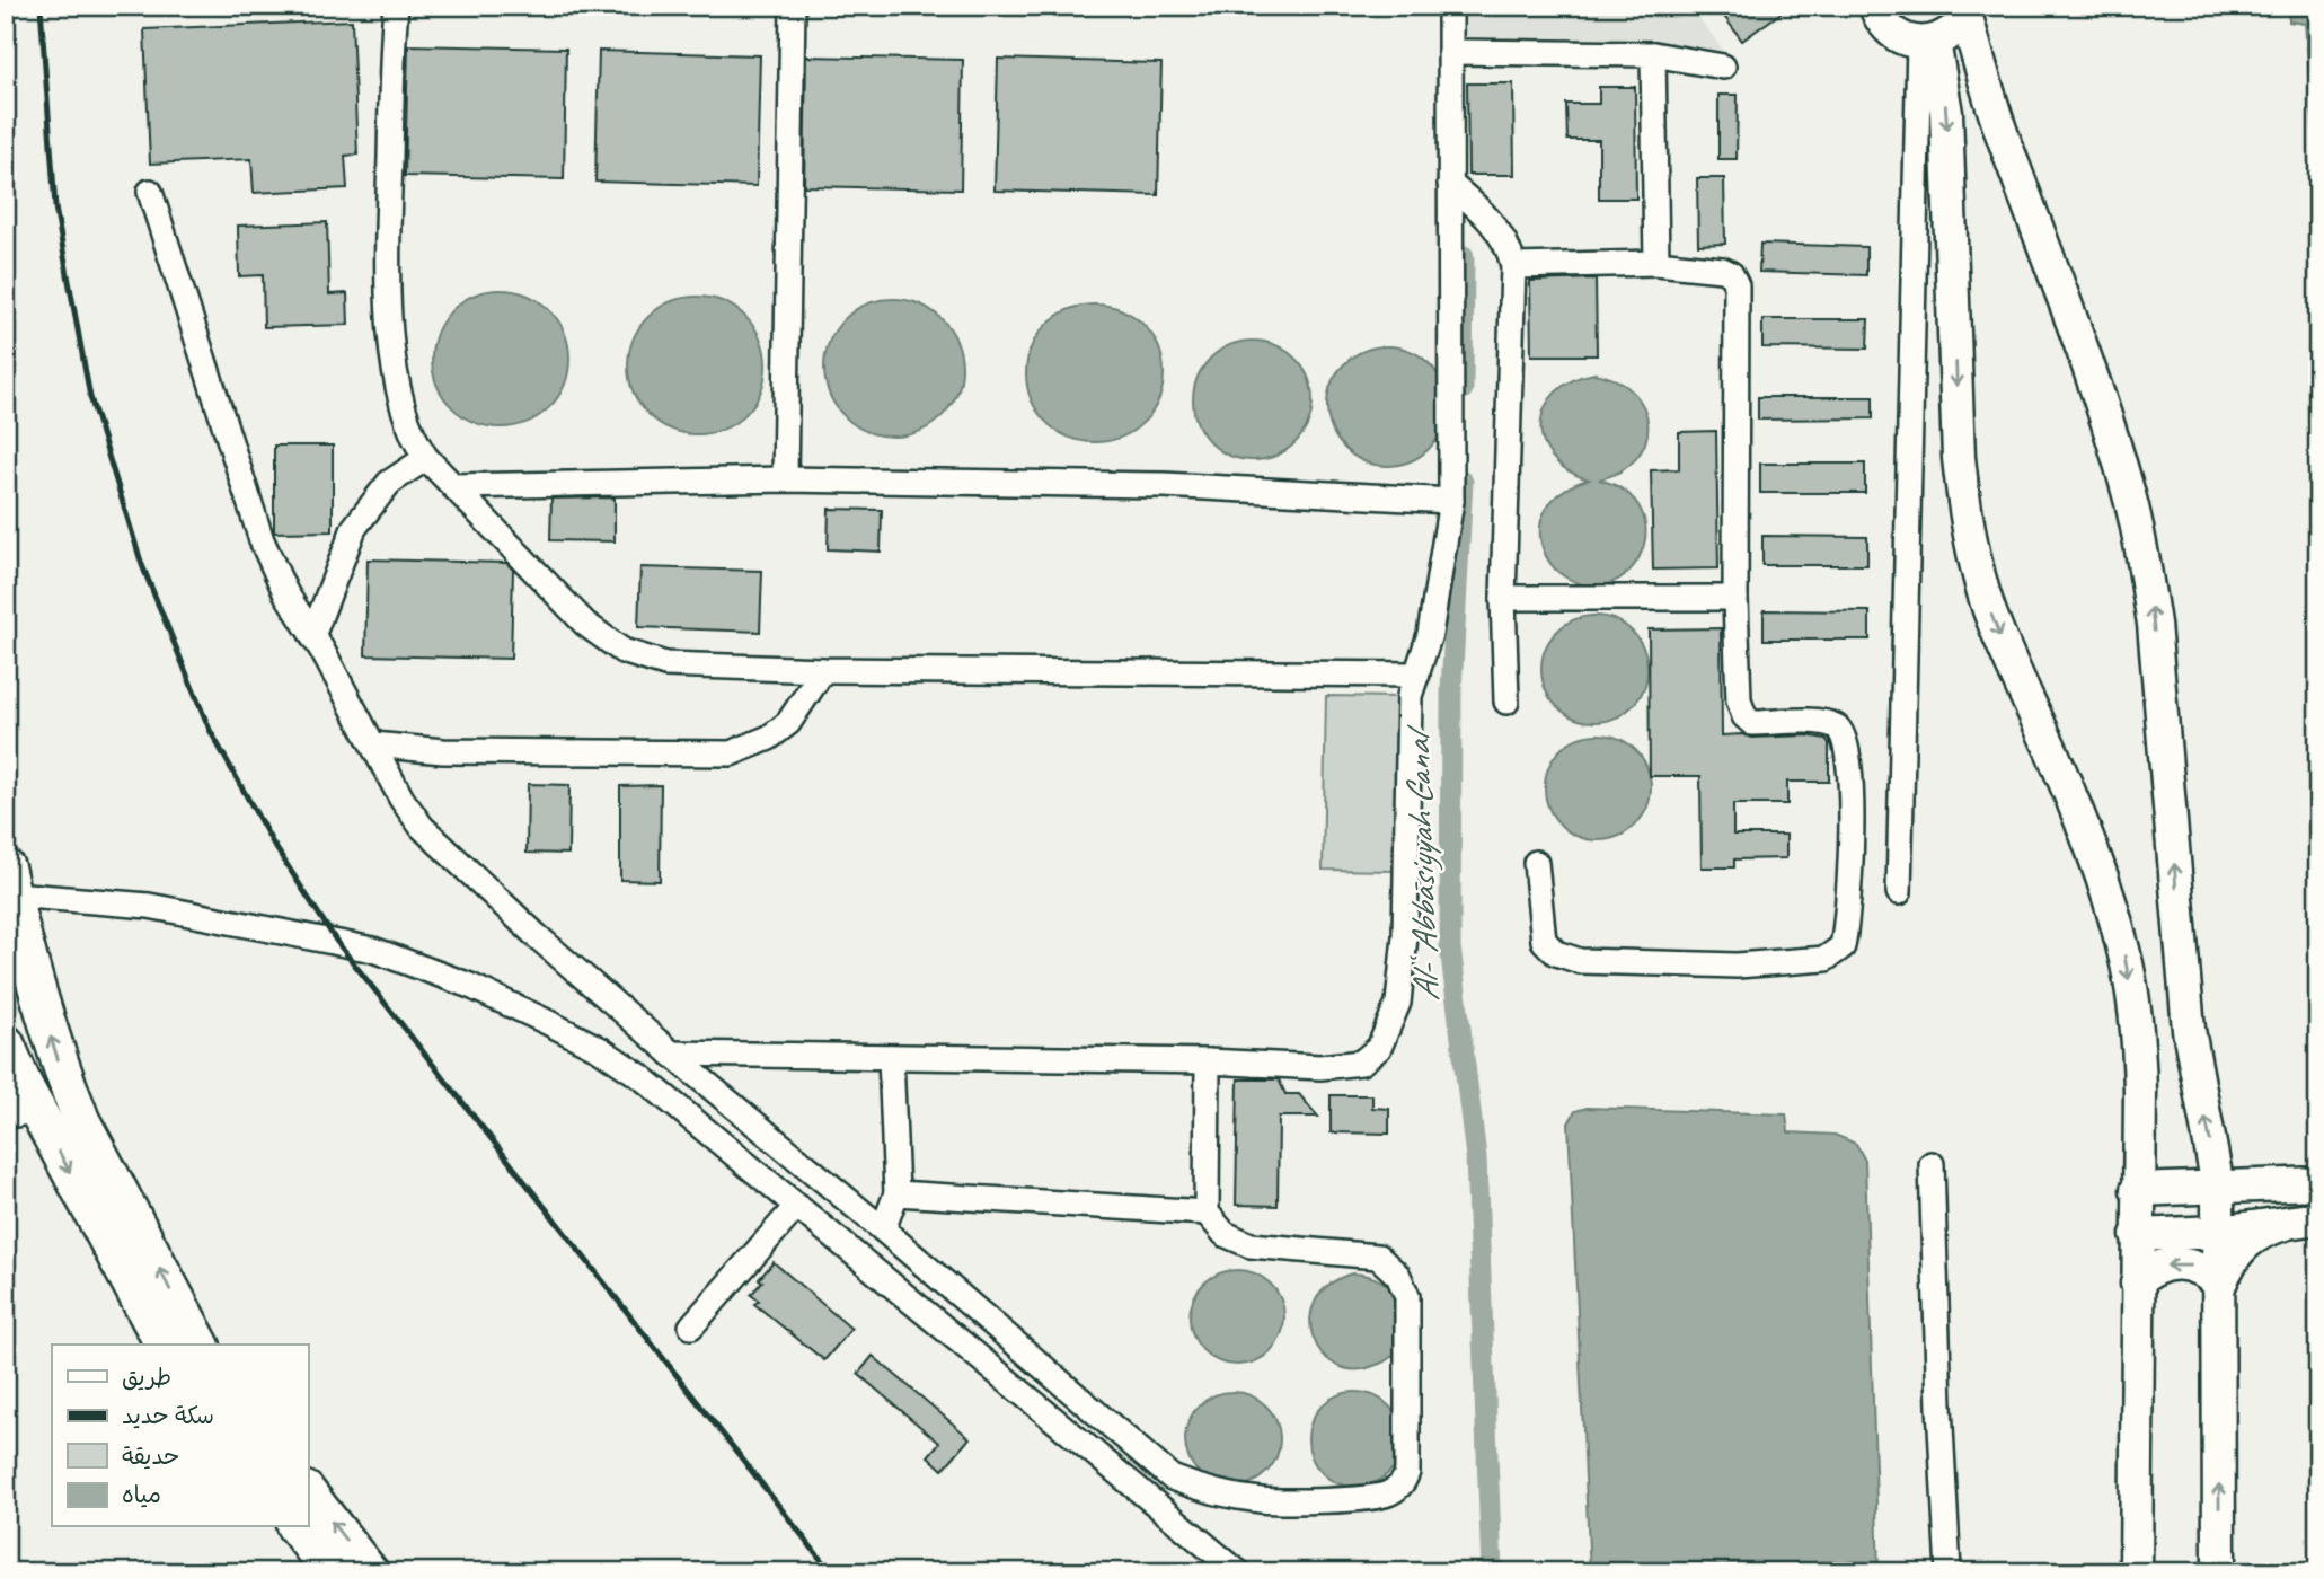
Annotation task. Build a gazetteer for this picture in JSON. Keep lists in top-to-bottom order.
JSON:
{
  "water": ["Al-ʿAbbāsiyyah Canal"],
  "legend": [
    "طريق",
    "سكة حديد",
    "حديقة",
    "مياه"
  ]
}
